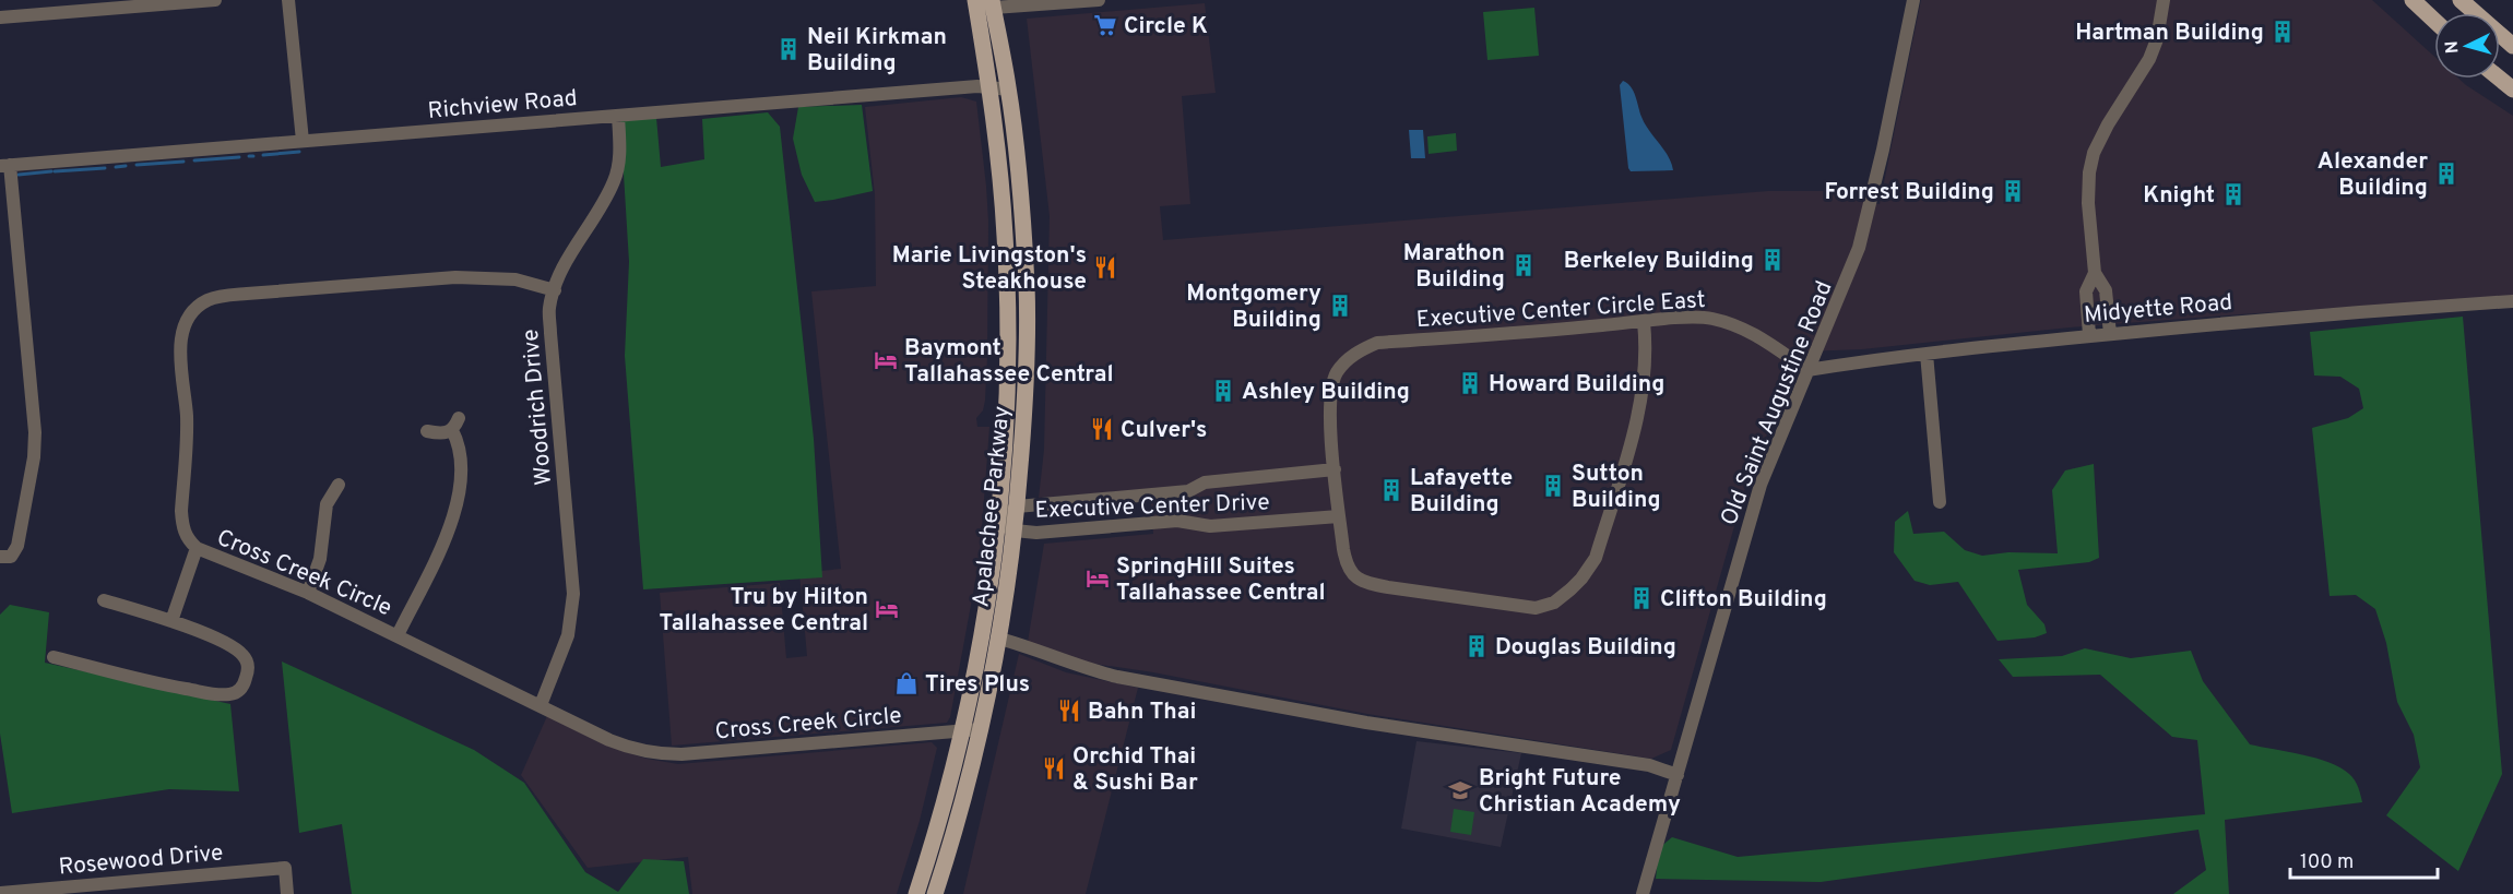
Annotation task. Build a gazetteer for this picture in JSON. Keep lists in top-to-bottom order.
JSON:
{
  "streets": {
    "main road": ["Apalachee Parkway"],
    "street": [
      "Richview Road",
      "Midyette Road",
      "Executive Center Circle East",
      "Old Saint Augustine Road",
      "Woodrich Drive",
      "Executive Center Drive",
      "Cross Creek Circle",
      "Rosewood Drive"
    ]
  },
  "crossings": [
    ["Richview Road", "Woodrich Drive"],
    ["Richview Road", "Apalachee Parkway"],
    ["Midyette Road", "Executive Center Circle East"],
    ["Midyette Road", "Old Saint Augustine Road"],
    ["Executive Center Circle East", "Old Saint Augustine Road"],
    ["Executive Center Circle East", "Executive Center Drive"],
    ["Woodrich Drive", "Cross Creek Circle"],
    ["Executive Center Drive", "Apalachee Parkway"],
    ["Apalachee Parkway", "Cross Creek Circle"]
  ],
  "places": {
    "supermarket": ["Circle K"],
    "building": [
      "Hartman Building",
      "Neil Kirkman Building",
      "Alexander Building",
      "Forrest Building",
      "Knight",
      "Berkeley Building",
      "Marathon Building",
      "Montgomery Building",
      "Howard Building",
      "Ashley Building",
      "Sutton Building",
      "Lafayette Building",
      "Clifton Building",
      "Douglas Building"
    ],
    "restaurant": [
      "Marie Livingston's Steakhouse",
      "Culver's",
      "Bahn Thai",
      "Orchid Thai & Sushi Bar"
    ],
    "hotel": ["Baymont Tallahassee Central", "SpringHill Suites Tallahassee Central", "Tru by Hilton Tallahassee Central"],
    "shop": ["Tires Plus"],
    "school or university": ["Bright Future Christian Academy"]
  },
  "scale_bar": "100 m",
  "north": "left"
}
